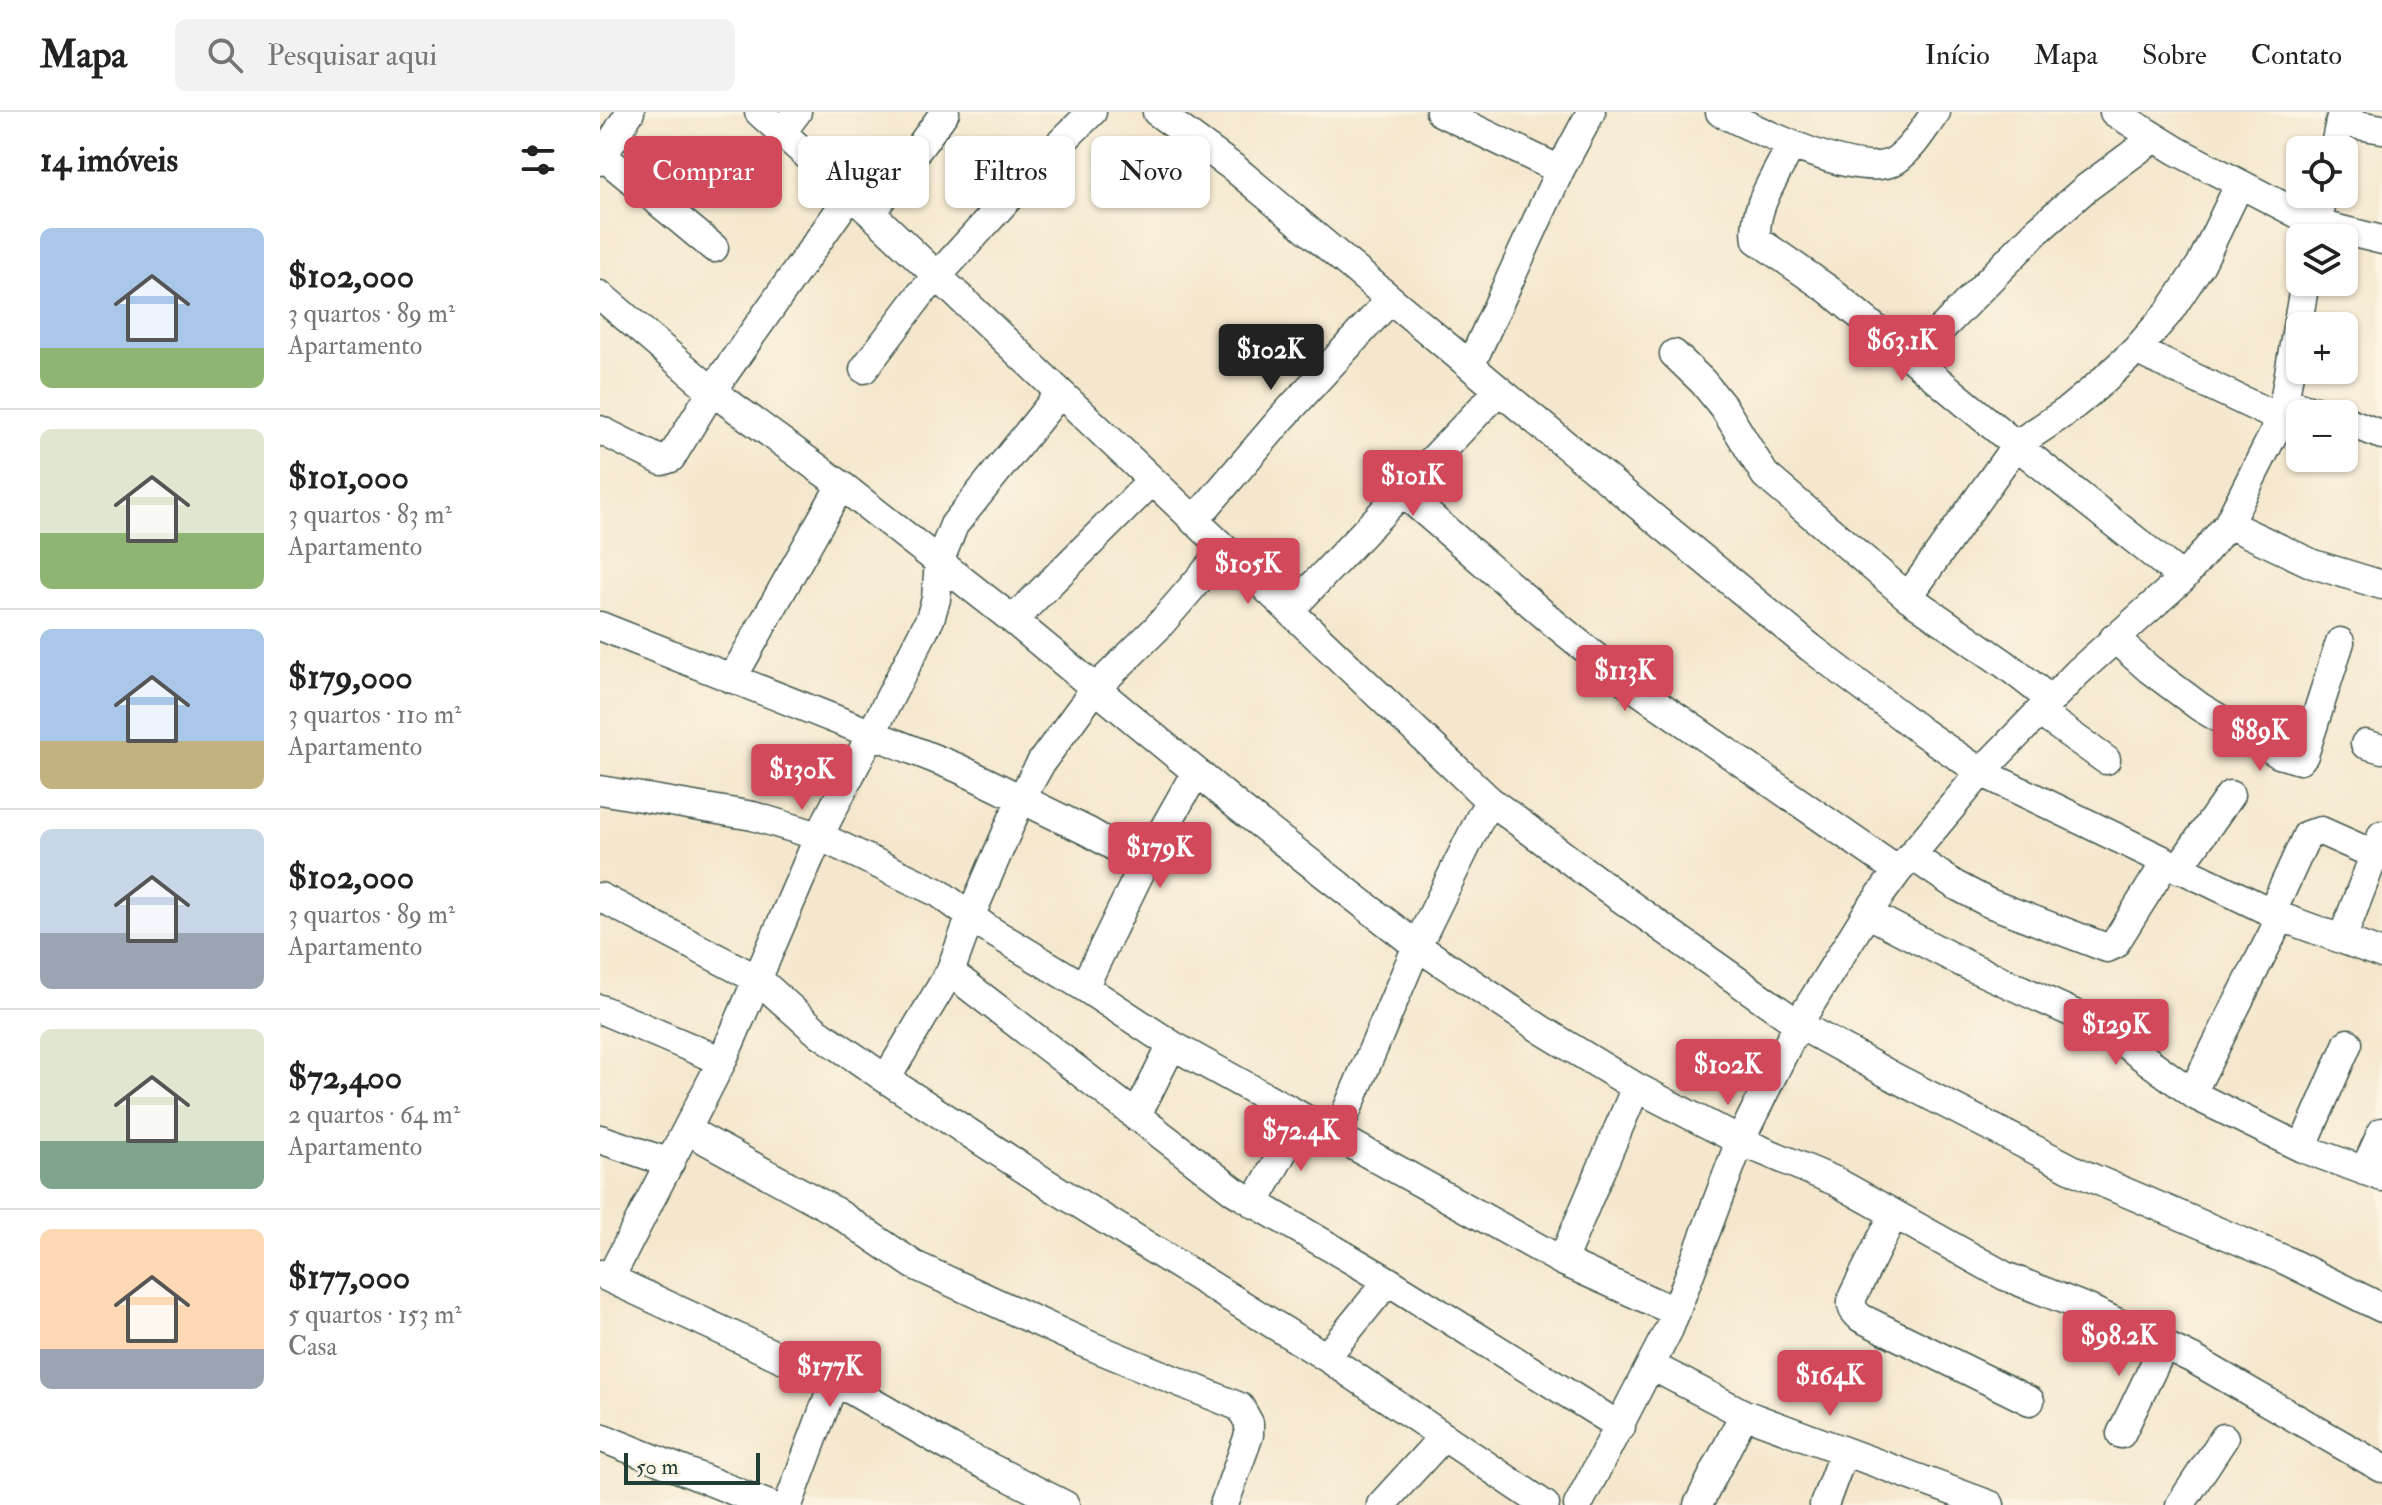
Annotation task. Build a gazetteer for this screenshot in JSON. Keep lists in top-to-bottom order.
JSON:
{
  "scale_bar": "50 m",
  "page": {
    "header": "Mapa",
    "search": "Pesquisar aqui",
    "nav": [
      "Início",
      "Mapa",
      "Sobre",
      "Contato"
    ],
    "heading": "14 imóveis",
    "map_buttons": ["+", "−"],
    "chip": [
      "Comprar",
      "Alugar",
      "Filtros",
      "Novo"
    ],
    "list": [
      {
        "name": "$102,000",
        "note": "3 quartos · 89 m² · Apartamento"
      },
      {
        "name": "$101,000",
        "note": "3 quartos · 83 m² · Apartamento"
      },
      {
        "name": "$179,000",
        "note": "3 quartos · 110 m² · Apartamento"
      },
      {
        "name": "$102,000",
        "note": "3 quartos · 89 m² · Apartamento"
      },
      {
        "name": "$72,400",
        "note": "2 quartos · 64 m² · Apartamento"
      },
      {
        "name": "$177,000",
        "note": "5 quartos · 153 m² · Casa"
      }
    ],
    "price": [
      "$63.1K",
      "$102K",
      "$101K",
      "$105K",
      "$113K",
      "$89K",
      "$130K",
      "$179K",
      "$129K",
      "$102K",
      "$72.4K",
      "$98.2K",
      "$177K",
      "$164K"
    ],
    "scale": "50 m"
  }
}
